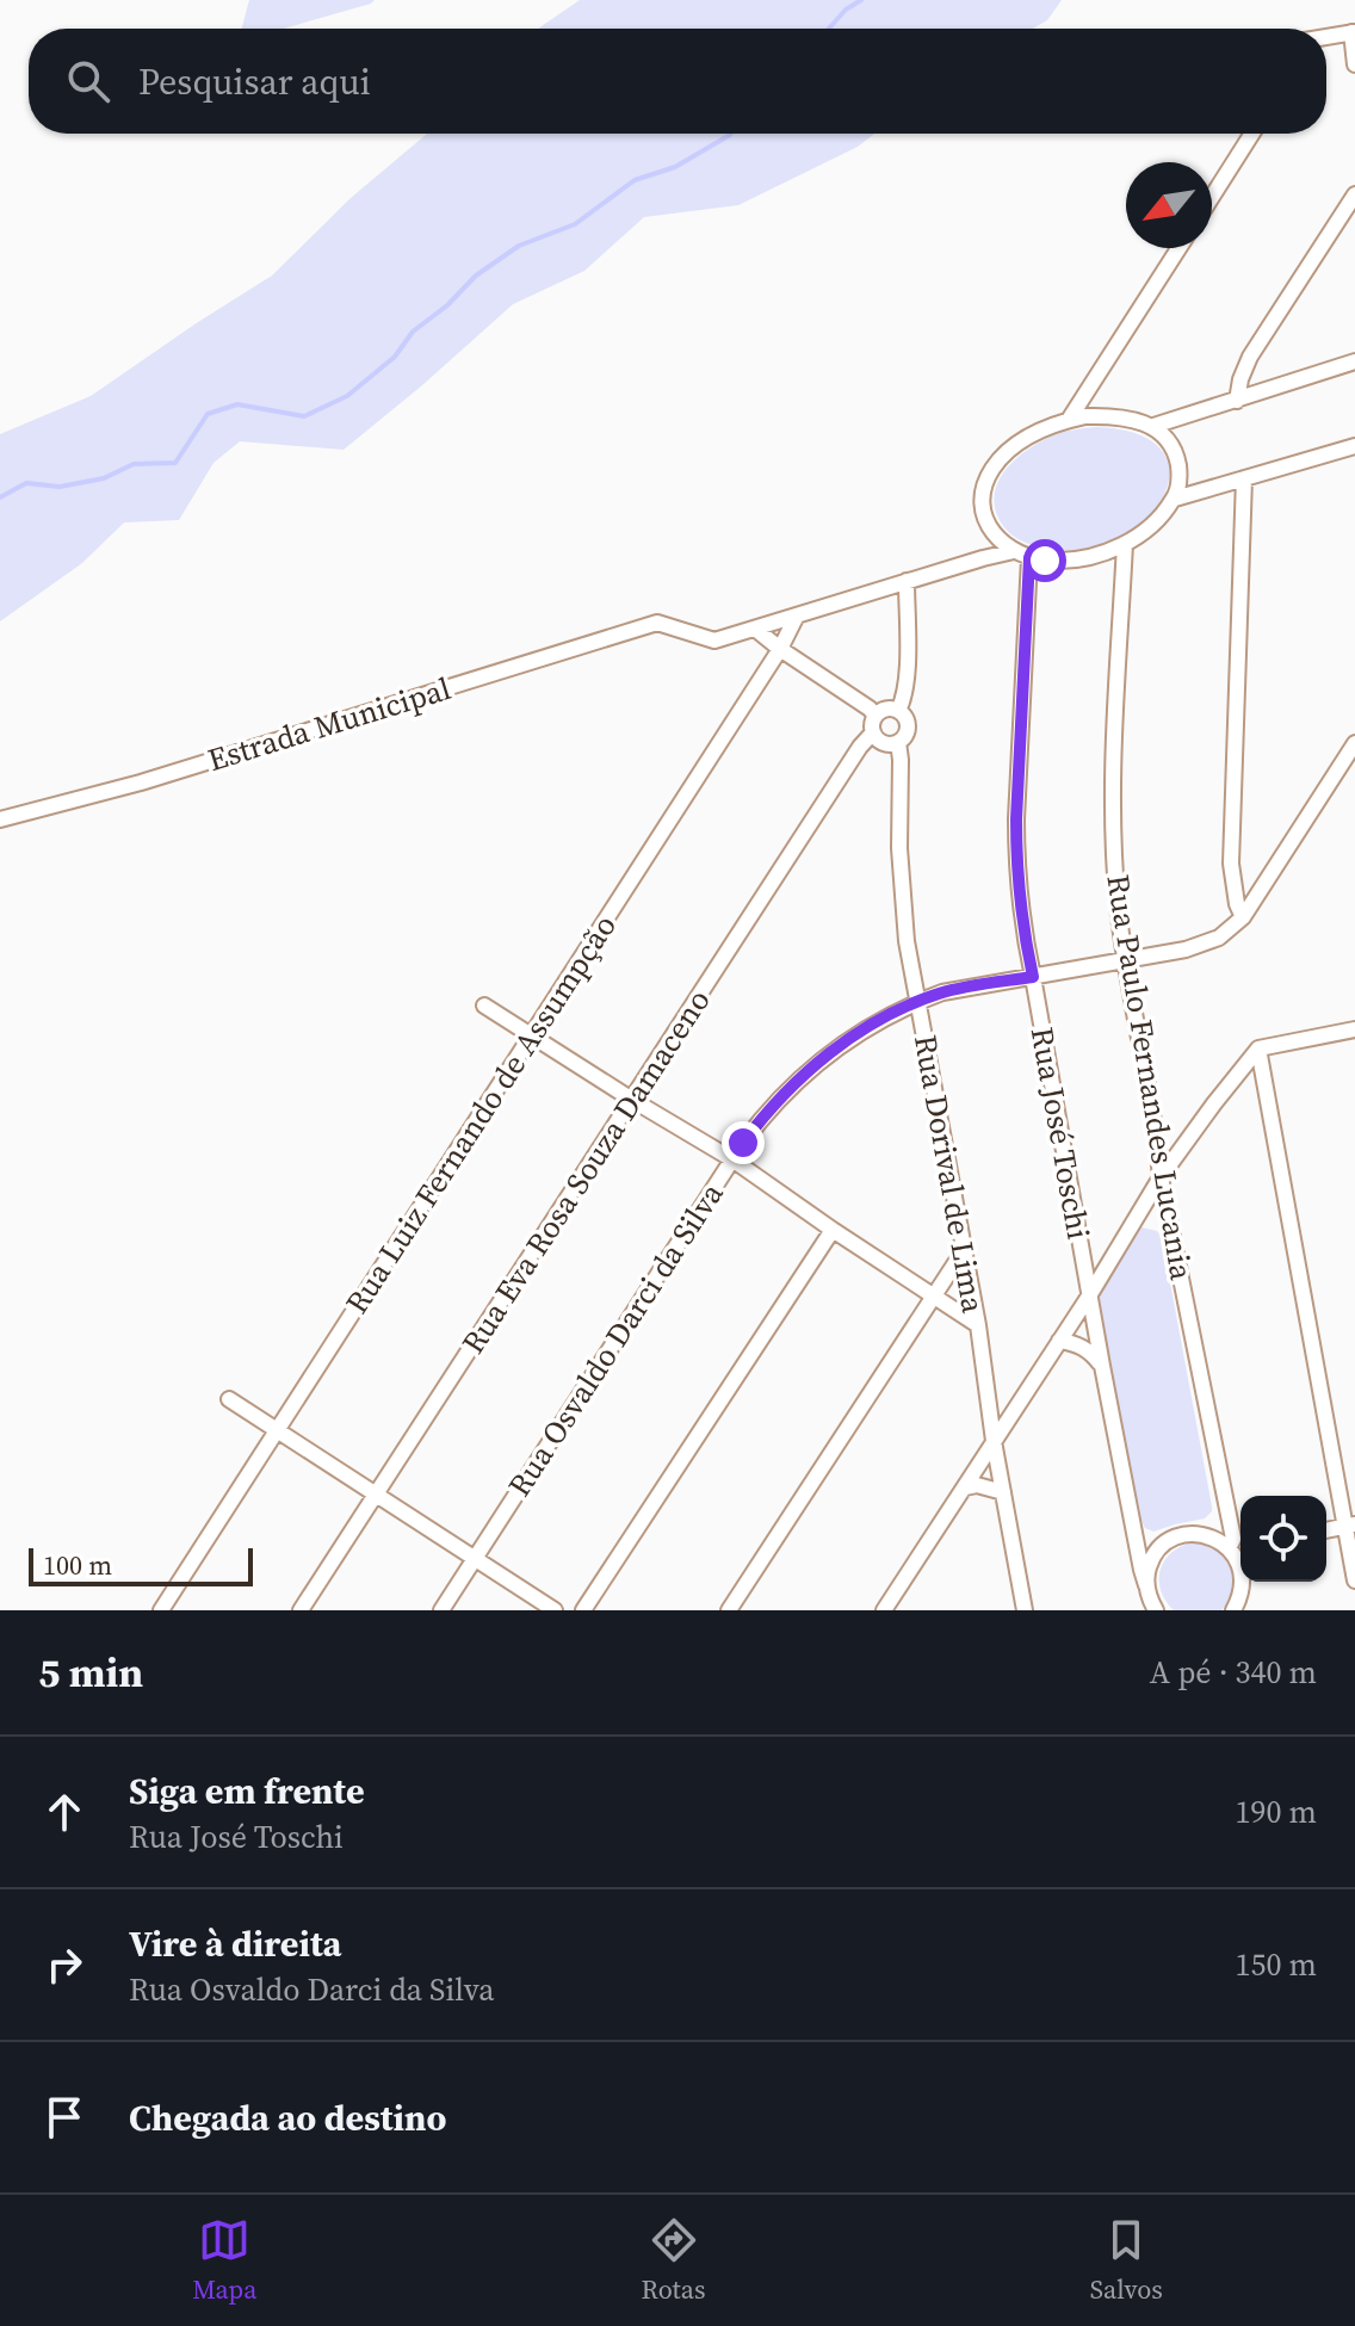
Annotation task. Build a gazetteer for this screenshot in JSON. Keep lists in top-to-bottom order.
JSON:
{
  "streets": {
    "street": [
      "Estrada Municipal",
      "Rua Paulo Fernandes Lucania",
      "Rua Luiz Fernando de Assumpção",
      "Rua José Toschi",
      "Rua Eva Rosa Souza Damaceno",
      "Rua Dorival de Lima",
      "Rua Osvaldo Darci da Silva"
    ]
  },
  "crossings": [
    ["Rua Paulo Fernandes Lucania", "Rua José Toschi"],
    ["Rua Paulo Fernandes Lucania", "Rua Osvaldo Darci da Silva"],
    ["Rua José Toschi", "Rua Osvaldo Darci da Silva"],
    ["Rua Eva Rosa Souza Damaceno", "Rua Dorival de Lima"],
    ["Rua Dorival de Lima", "Rua Osvaldo Darci da Silva"]
  ],
  "scale_bar": "100 m",
  "north": "bottom left",
  "page": {
    "search": "Pesquisar aqui",
    "scale": "100 m",
    "heading": ["5 min", "A pé · 340 m"],
    "list": [
      ["Siga em frente", "Rua José Toschi", "190 m"],
      ["Vire à direita", "Rua Osvaldo Darci da Silva", "150 m"],
      "Chegada ao destino"
    ],
    "nav": ["Mapa", "Rotas", "Salvos"]
  }
}
